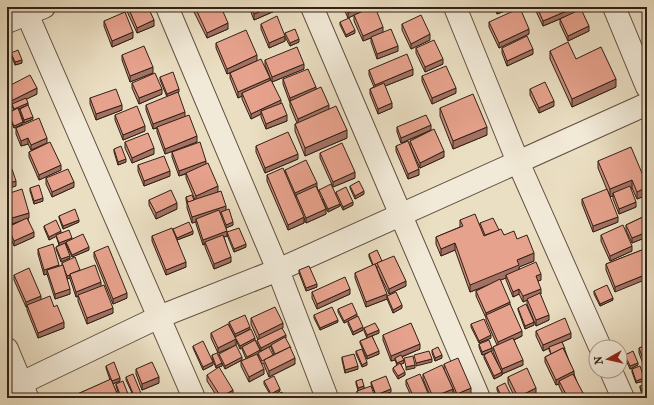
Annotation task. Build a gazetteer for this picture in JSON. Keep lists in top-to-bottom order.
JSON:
{
  "north": "left"
}
